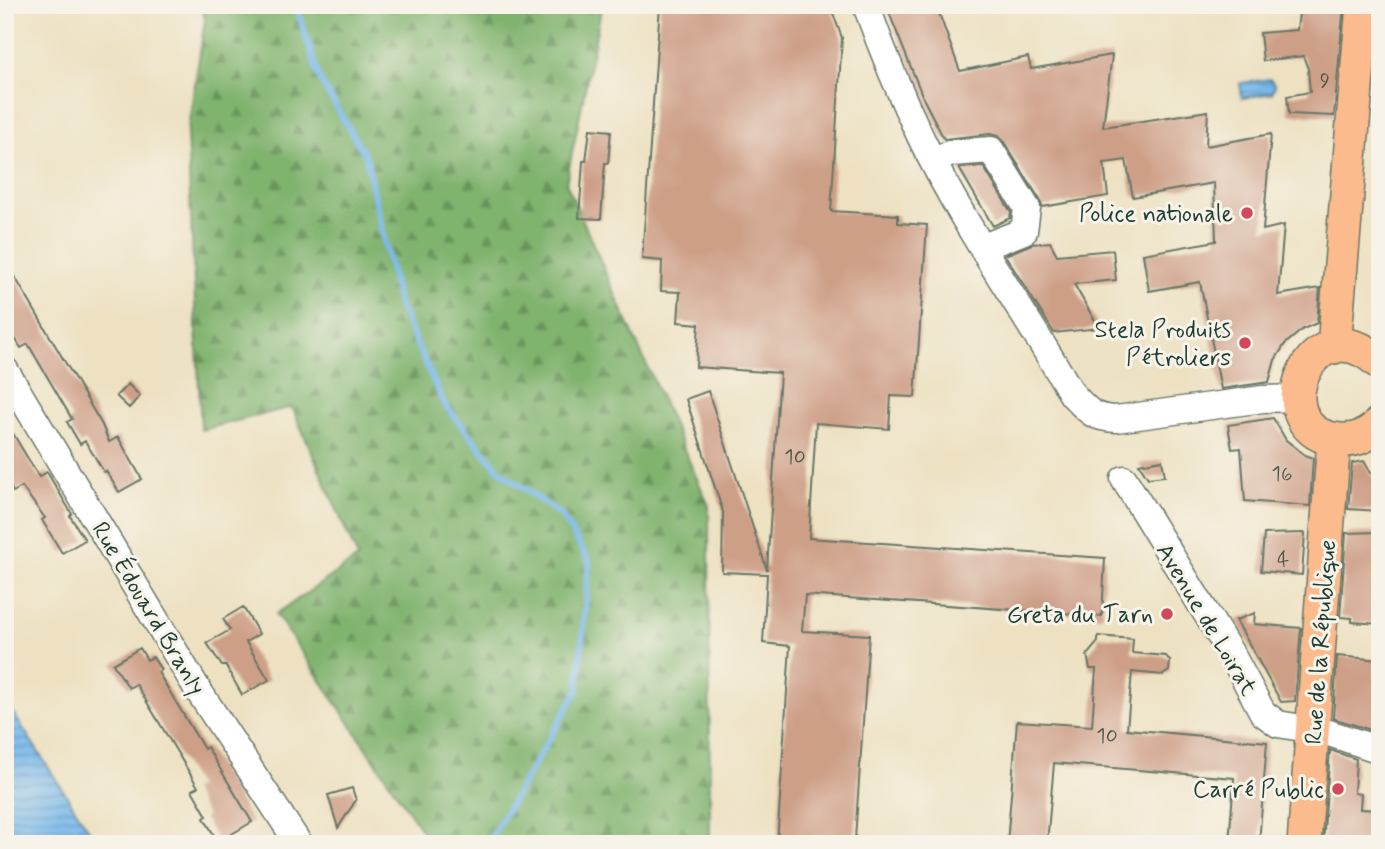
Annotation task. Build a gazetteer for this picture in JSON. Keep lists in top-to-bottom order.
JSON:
{
  "streets": {
    "main road": ["Rue de la République"],
    "street": ["Rue Édouard Branly", "Avenue de Loirat"]
  },
  "crossings": [
    ["Avenue de Loirat", "Rue de la République"]
  ],
  "places": [
    "Police nationale",
    "Stela Produits Pétroliers",
    "Greta du Tarn",
    "Carré Public"
  ],
  "house_numbers": [
    "9",
    "10",
    "16",
    "4",
    "10"
  ]
}
